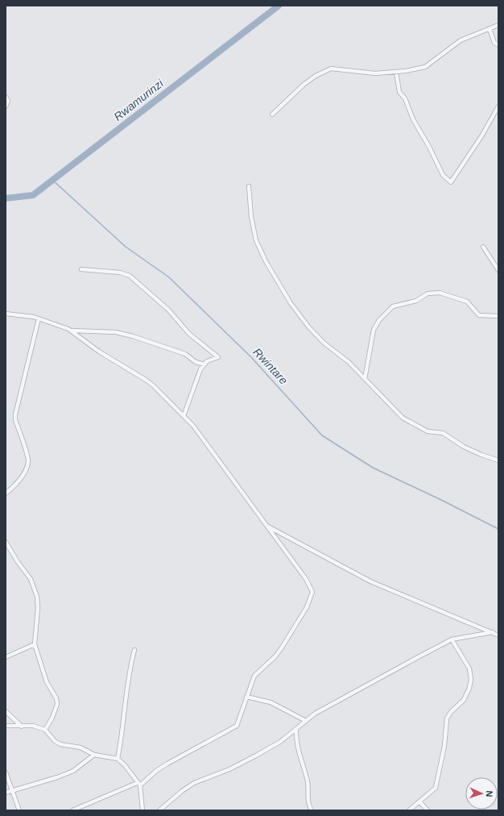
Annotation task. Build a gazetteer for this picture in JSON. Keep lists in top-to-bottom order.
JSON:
{
  "water": ["Rwamurinzi", "Rwintare"],
  "north": "right"
}
